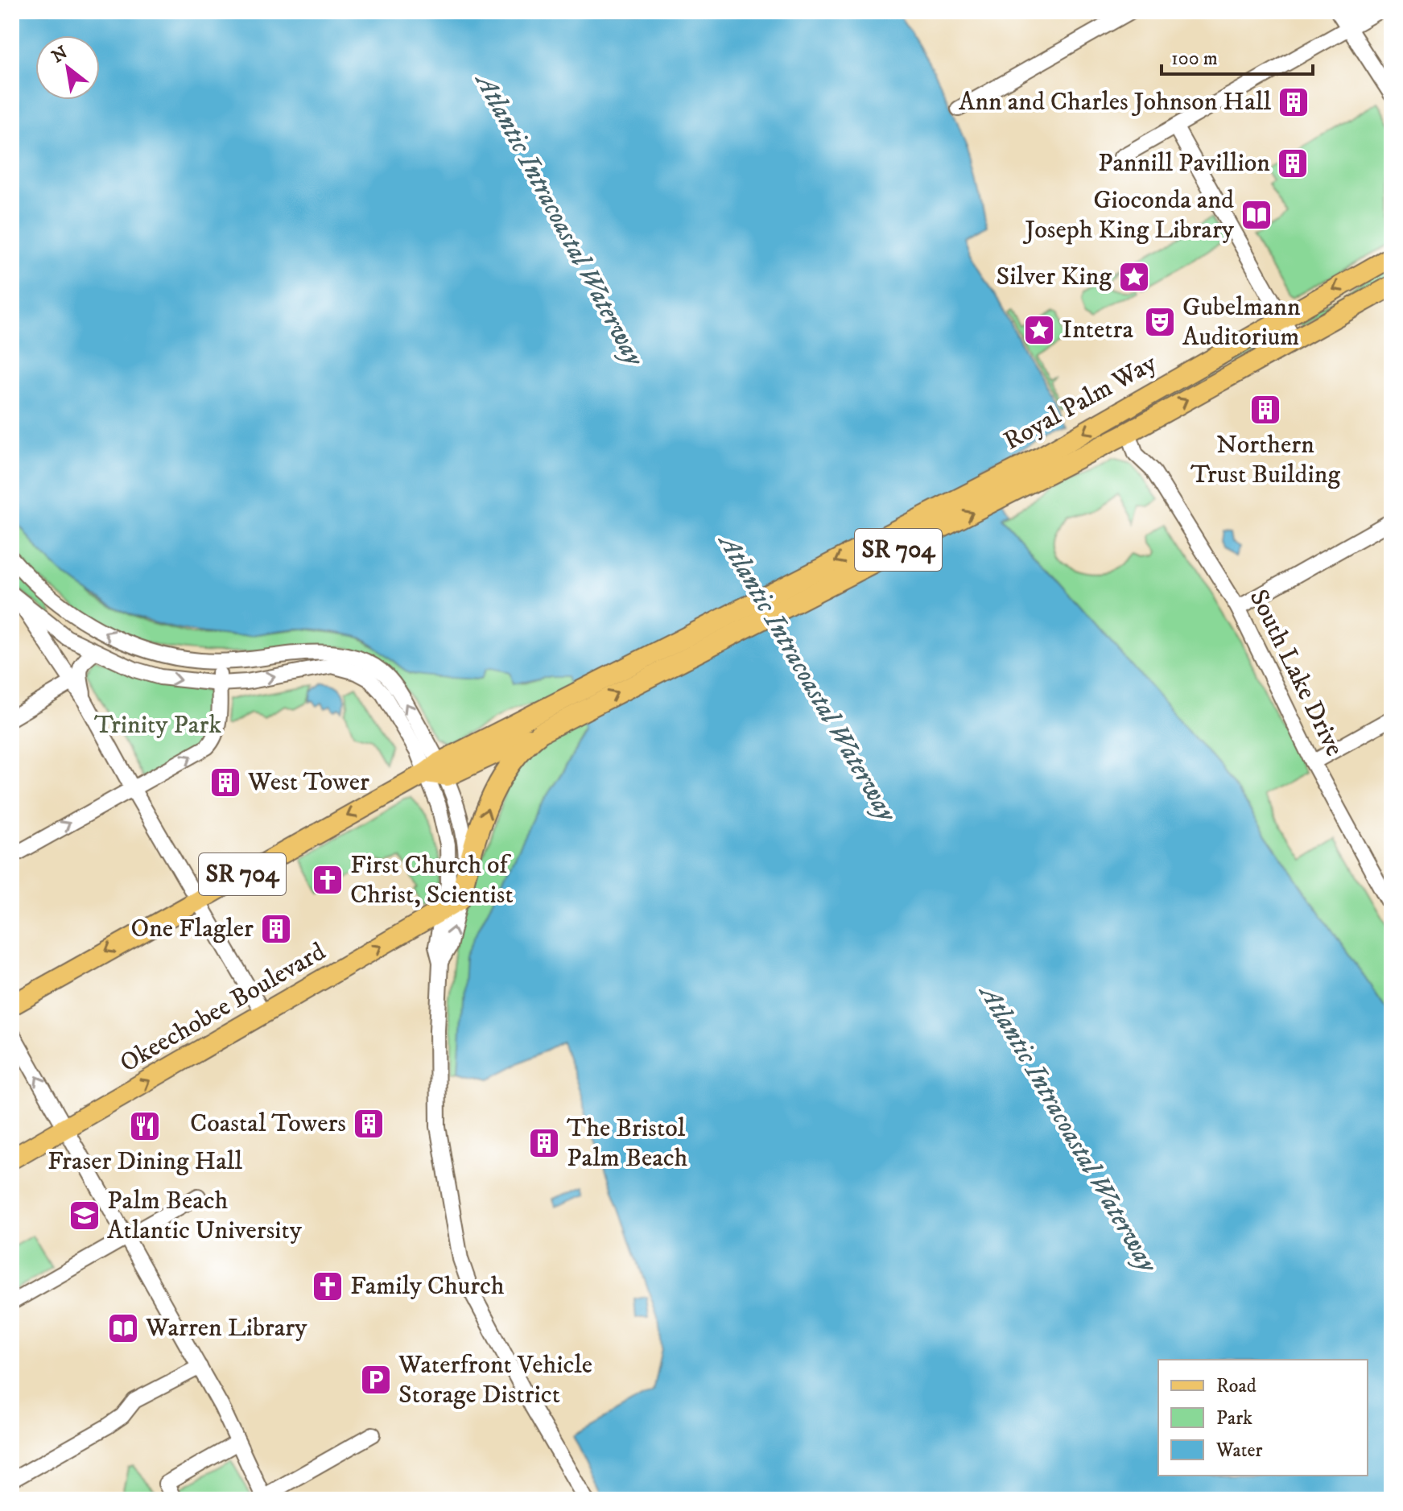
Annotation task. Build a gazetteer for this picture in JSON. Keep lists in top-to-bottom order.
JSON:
{
  "streets": {
    "main road": ["Royal Palm Way", "SR 704", "Okeechobee Boulevard"],
    "street": ["South Lake Drive"]
  },
  "crossings": [
    ["Royal Palm Way", "SR 704"],
    ["Royal Palm Way", "South Lake Drive"],
    ["SR 704", "Okeechobee Boulevard"]
  ],
  "water": ["Atlantic Intracoastal Waterway"],
  "parks": ["Trinity Park"],
  "places": {
    "building": [
      "Ann and Charles Johnson Hall",
      "Pannill Pavillion",
      "Northern Trust Building",
      "West Tower",
      "One Flagler",
      "Coastal Towers",
      "The Bristol Palm Beach"
    ],
    "library": ["Gioconda and Joseph King Library", "Warren Library"],
    "place": ["Silver King", "Intetra"],
    "theatre": ["Gubelmann Auditorium"],
    "church": ["First Church of Christ, Scientist", "Family Church"],
    "restaurant": ["Fraser Dining Hall"],
    "school or university": ["Palm Beach Atlantic University"],
    "parking": ["Waterfront Vehicle Storage District"]
  },
  "legend": ["Road", "Park", "Water"],
  "scale_bar": "100 m",
  "north": "top left"
}
